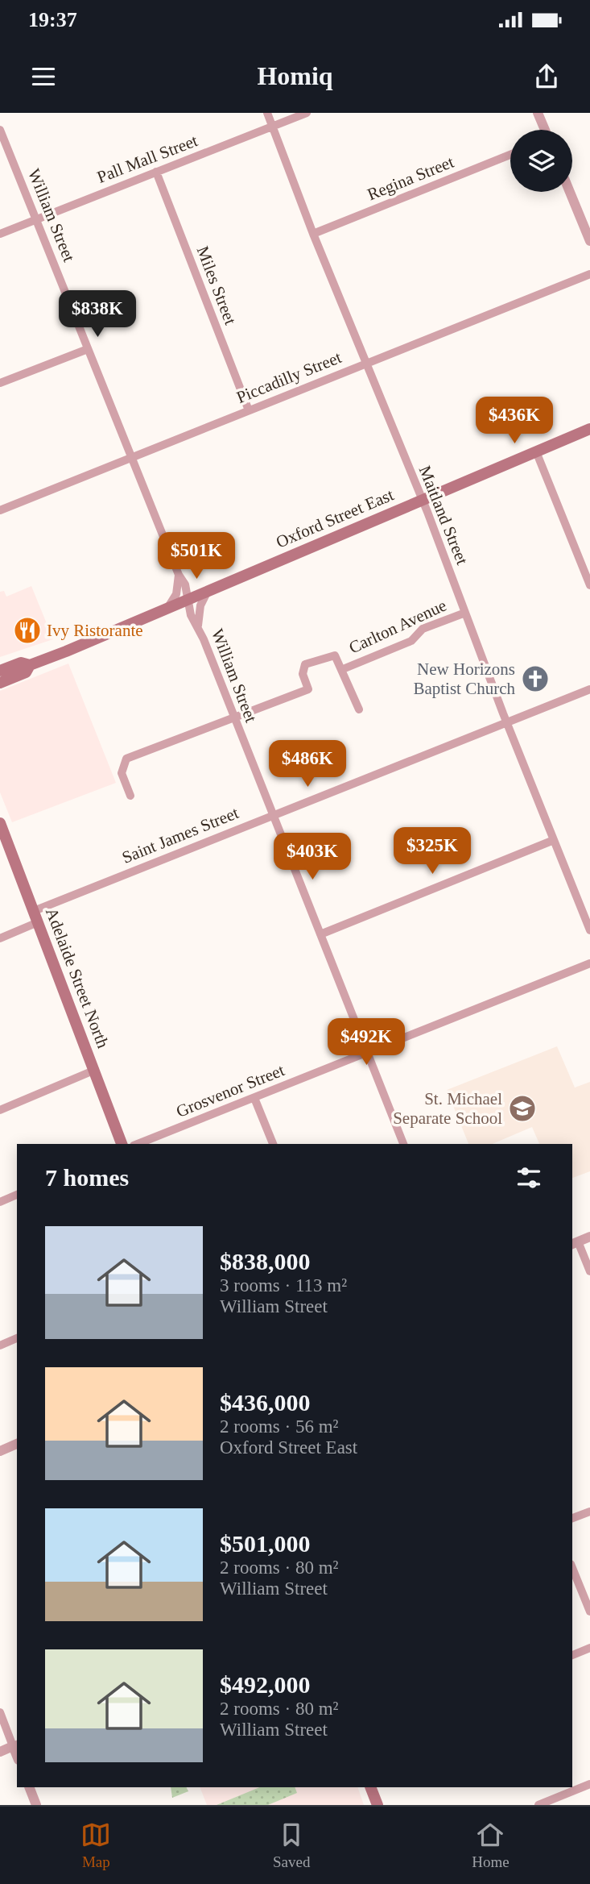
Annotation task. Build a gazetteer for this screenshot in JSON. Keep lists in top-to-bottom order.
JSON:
{
  "streets": {
    "main road": ["Oxford Street East", "Adelaide Street North"],
    "street": [
      "Pall Mall Street",
      "Regina Street",
      "William Street",
      "Miles Street",
      "Piccadilly Street",
      "Maitland Street",
      "Carlton Avenue",
      "Saint James Street",
      "Grosvenor Street"
    ]
  },
  "crossings": [
    ["Pall Mall Street", "William Street"],
    ["Pall Mall Street", "Miles Street"],
    ["Pall Mall Street", "Maitland Street"],
    ["Regina Street", "Maitland Street"],
    ["William Street", "Piccadilly Street"],
    ["William Street", "Oxford Street East"],
    ["William Street", "Carlton Avenue"],
    ["William Street", "Saint James Street"],
    ["William Street", "Grosvenor Street"],
    ["Miles Street", "Piccadilly Street"],
    ["Piccadilly Street", "Maitland Street"],
    ["Maitland Street", "Oxford Street East"],
    ["Maitland Street", "Carlton Avenue"],
    ["Maitland Street", "Saint James Street"],
    ["Saint James Street", "Adelaide Street North"]
  ],
  "places": {
    "restaurant": ["Ivy Ristorante"],
    "church": ["New Horizons Baptist Church"],
    "school or university": ["St. Michael Separate School"]
  },
  "page": {
    "status": "19:37",
    "header": "Homiq",
    "price": [
      "$838K",
      "$436K",
      "$501K",
      "$486K",
      "$325K",
      "$403K",
      "$492K"
    ],
    "heading": "7 homes",
    "list": [
      {
        "name": "$838,000",
        "note": "3 rooms · 113 m² · William Street"
      },
      {
        "name": "$436,000",
        "note": "2 rooms · 56 m² · Oxford Street East"
      },
      {
        "name": "$501,000",
        "note": "2 rooms · 80 m² · William Street"
      },
      {
        "name": "$492,000",
        "note": "2 rooms · 80 m² · William Street"
      }
    ],
    "tabs": ["Map", "Saved", "Home"]
  }
}
